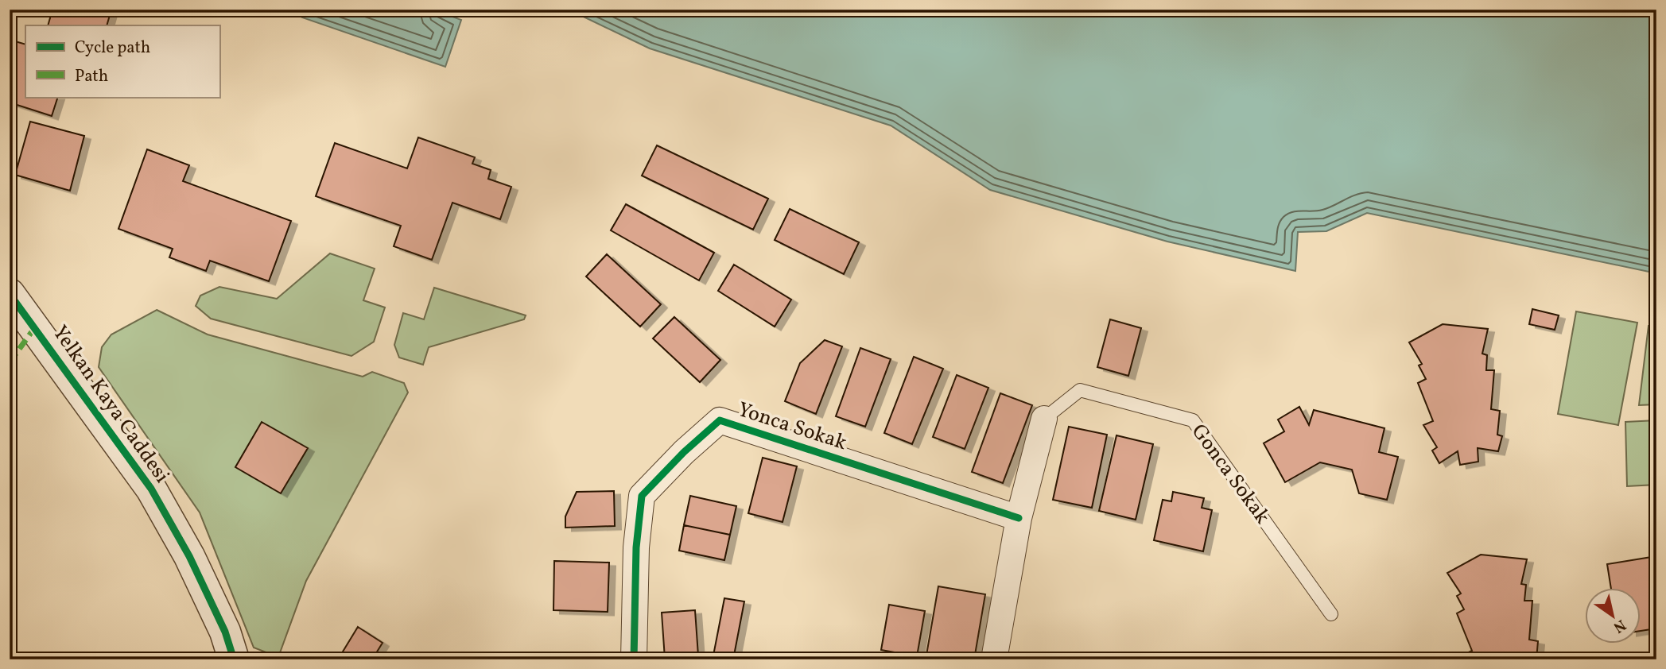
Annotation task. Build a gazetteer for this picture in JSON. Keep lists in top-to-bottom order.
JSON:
{
  "streets": {
    "street": ["Yelkan Kaya Caddesi", "Yonca Sokak", "Gonca Sokak"]
  },
  "crossings": [
    ["Yonca Sokak", "Gonca Sokak"]
  ],
  "legend": ["Cycle path", "Path"],
  "north": "bottom right"
}
